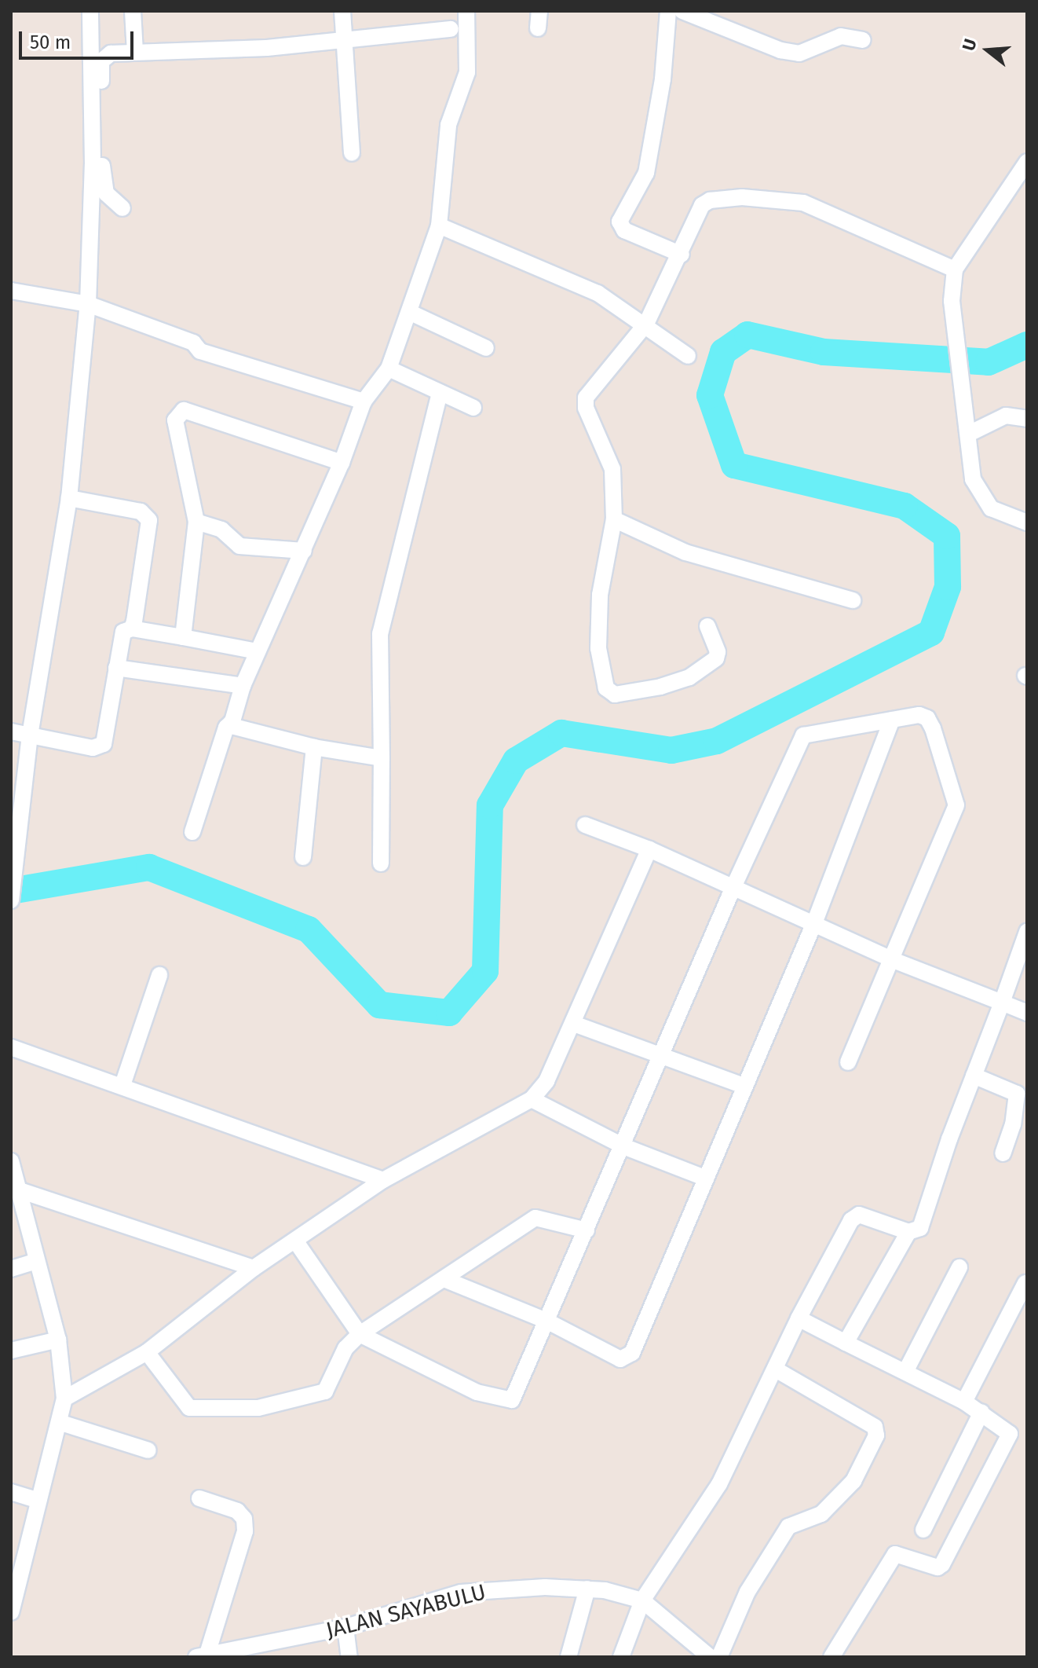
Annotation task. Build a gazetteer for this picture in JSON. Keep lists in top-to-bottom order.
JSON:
{
  "streets": {
    "street": ["JALAN SAYABULU"]
  },
  "scale_bar": "50 m",
  "north": "left"
}
